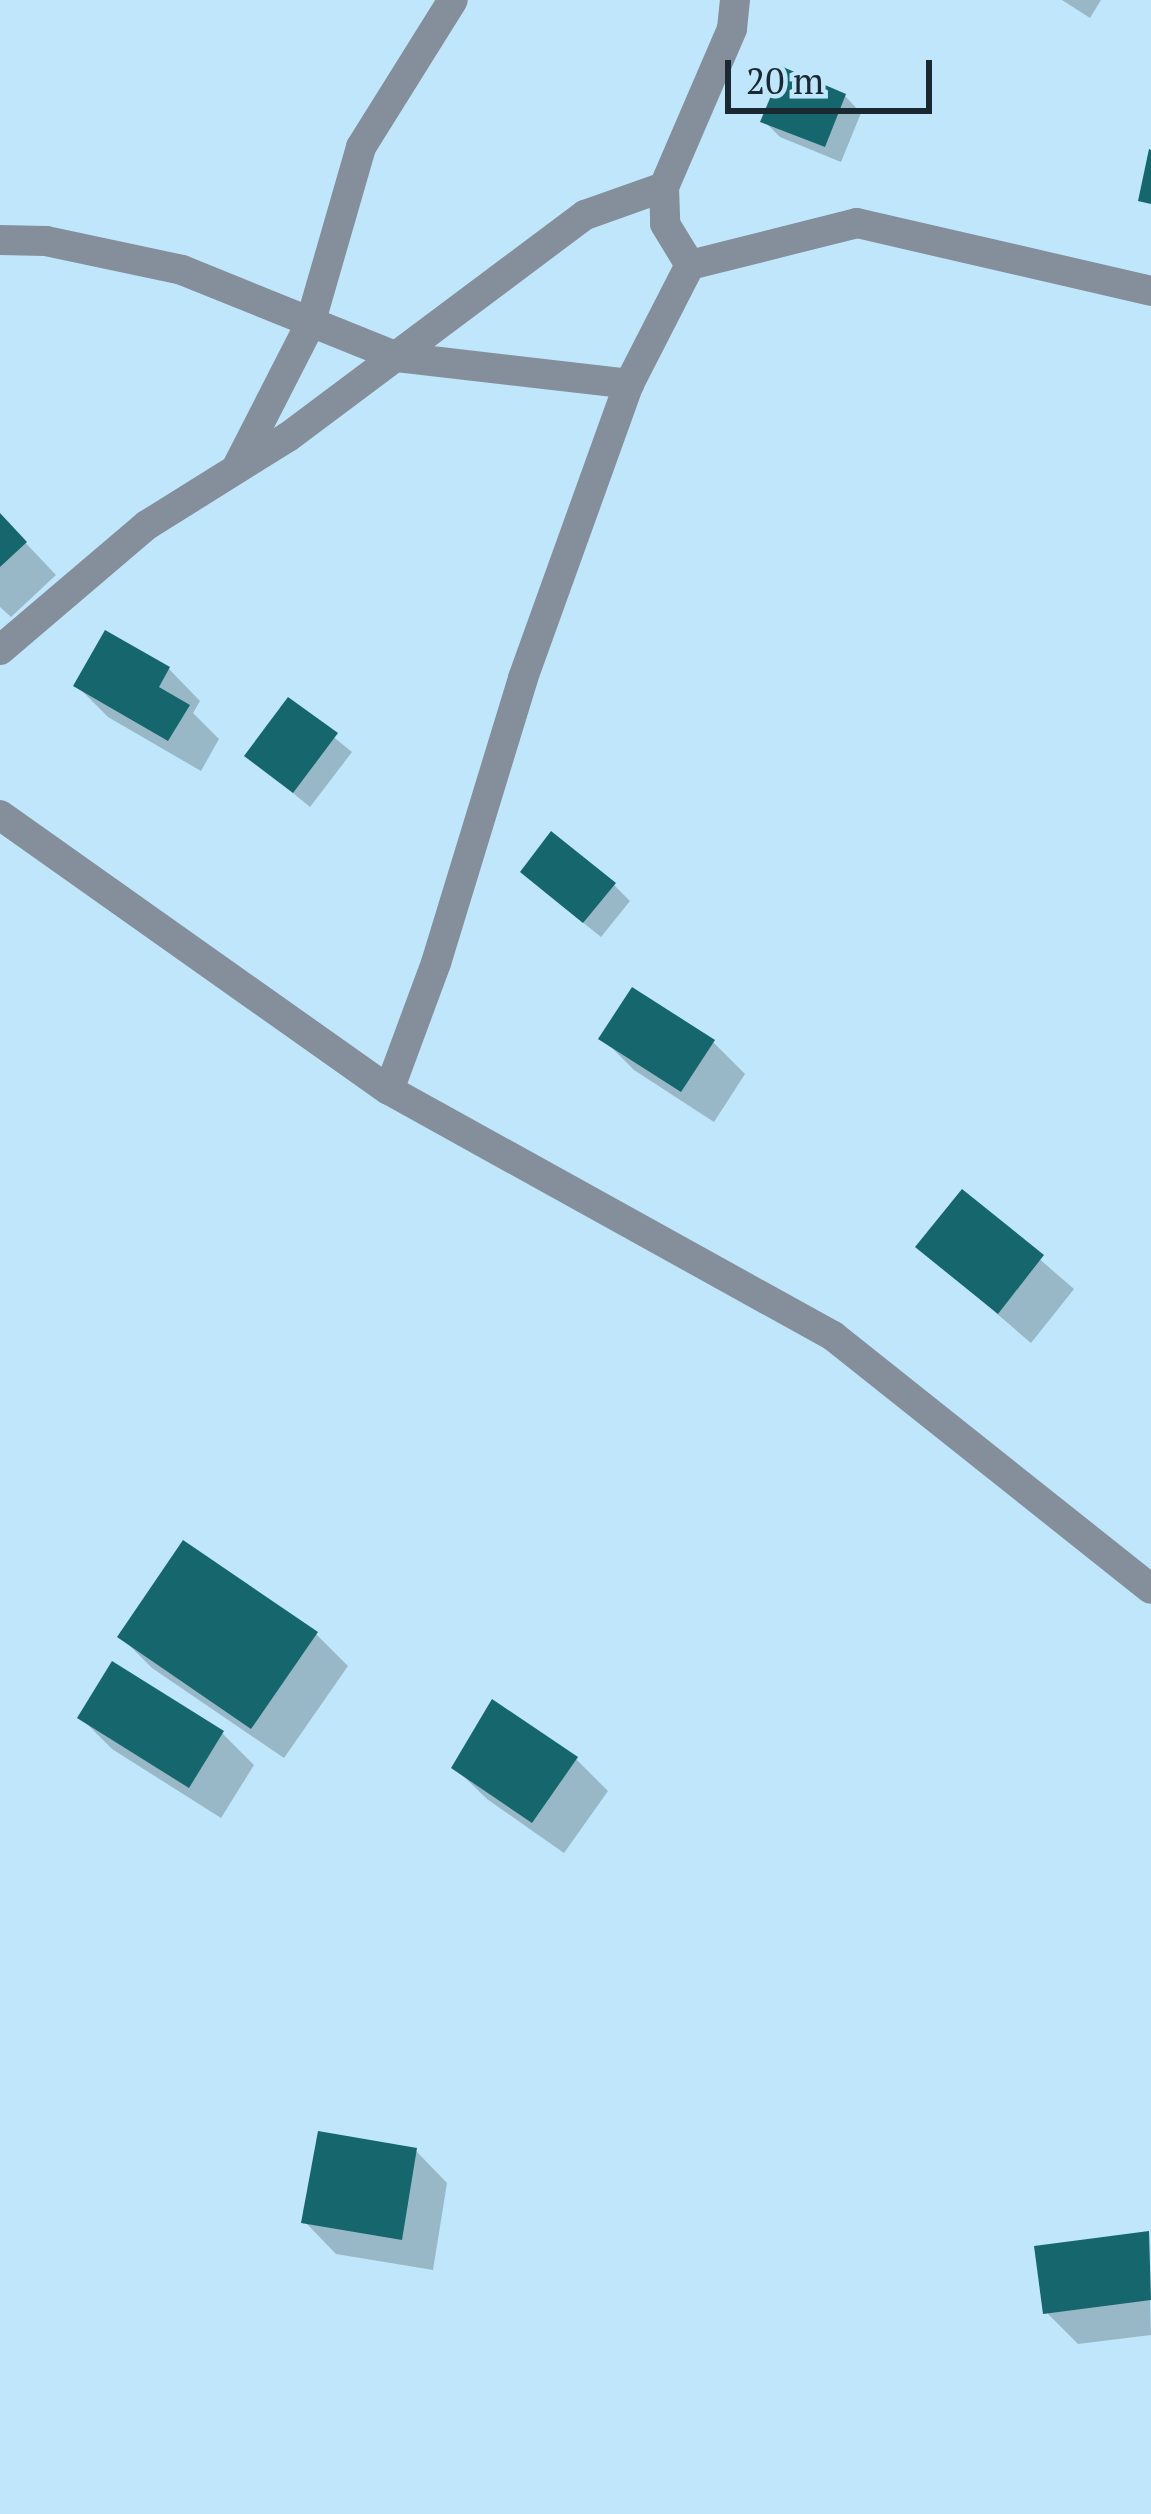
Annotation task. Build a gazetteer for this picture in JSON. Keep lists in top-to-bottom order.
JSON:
{
  "scale_bar": "20 m"
}
